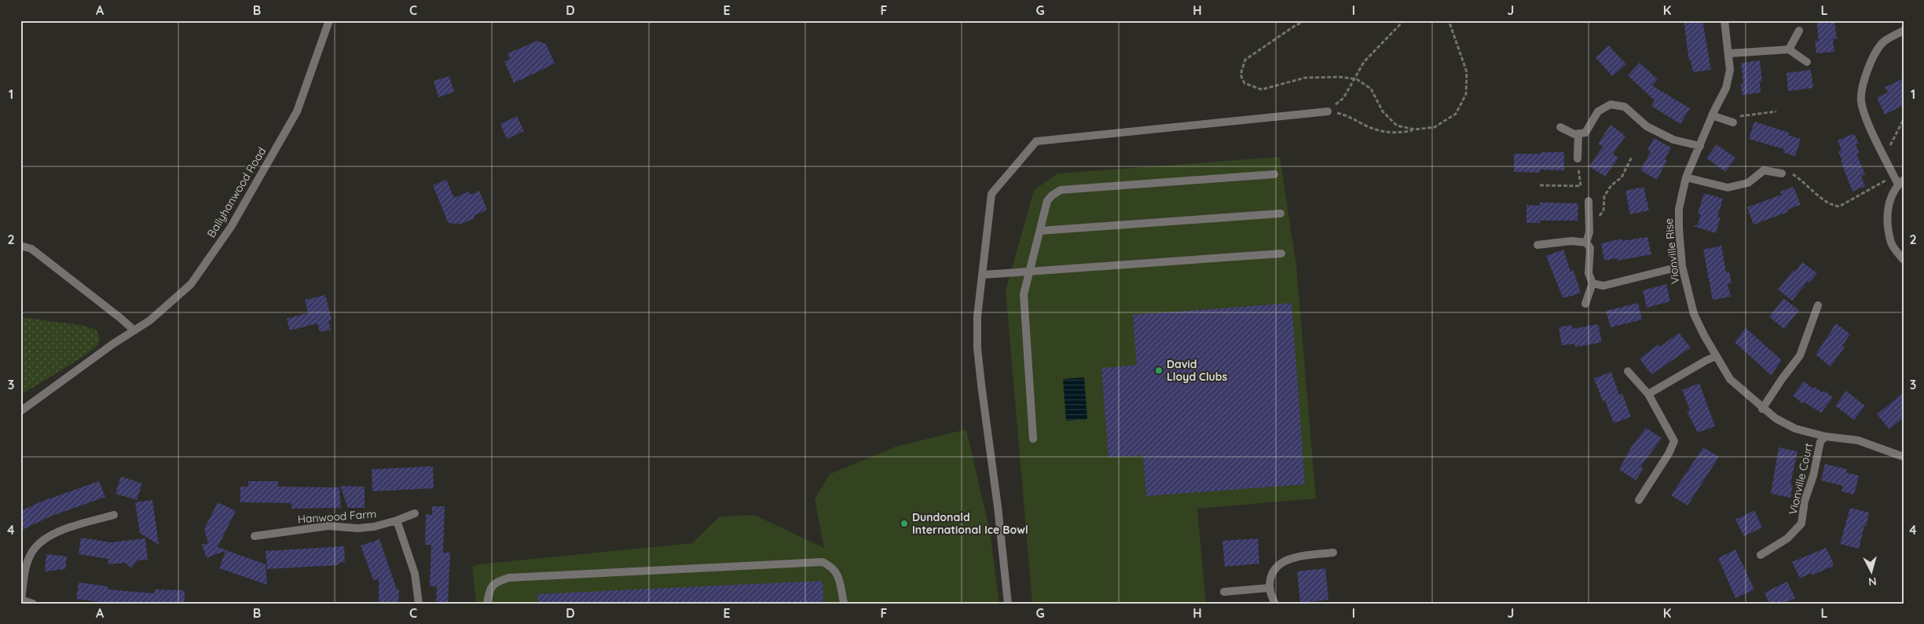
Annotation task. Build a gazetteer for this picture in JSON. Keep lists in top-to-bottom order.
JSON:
{
  "streets": {
    "street": [
      "Ballyhanwood Road",
      "Vionville Rise",
      "Vionville Court",
      "Hanwood Farm"
    ]
  },
  "crossings": [
    ["Vionville Rise", "Vionville Court"]
  ],
  "places": ["David Lloyd Clubs", "Dundonald International Ice Bowl"],
  "north": "bottom",
  "grid": {
    "columns": [
      "A",
      "B",
      "C",
      "D",
      "E",
      "F",
      "G",
      "H",
      "I",
      "J",
      "K",
      "L"
    ],
    "rows": [
      "1",
      "2",
      "3",
      "4"
    ]
  }
}
